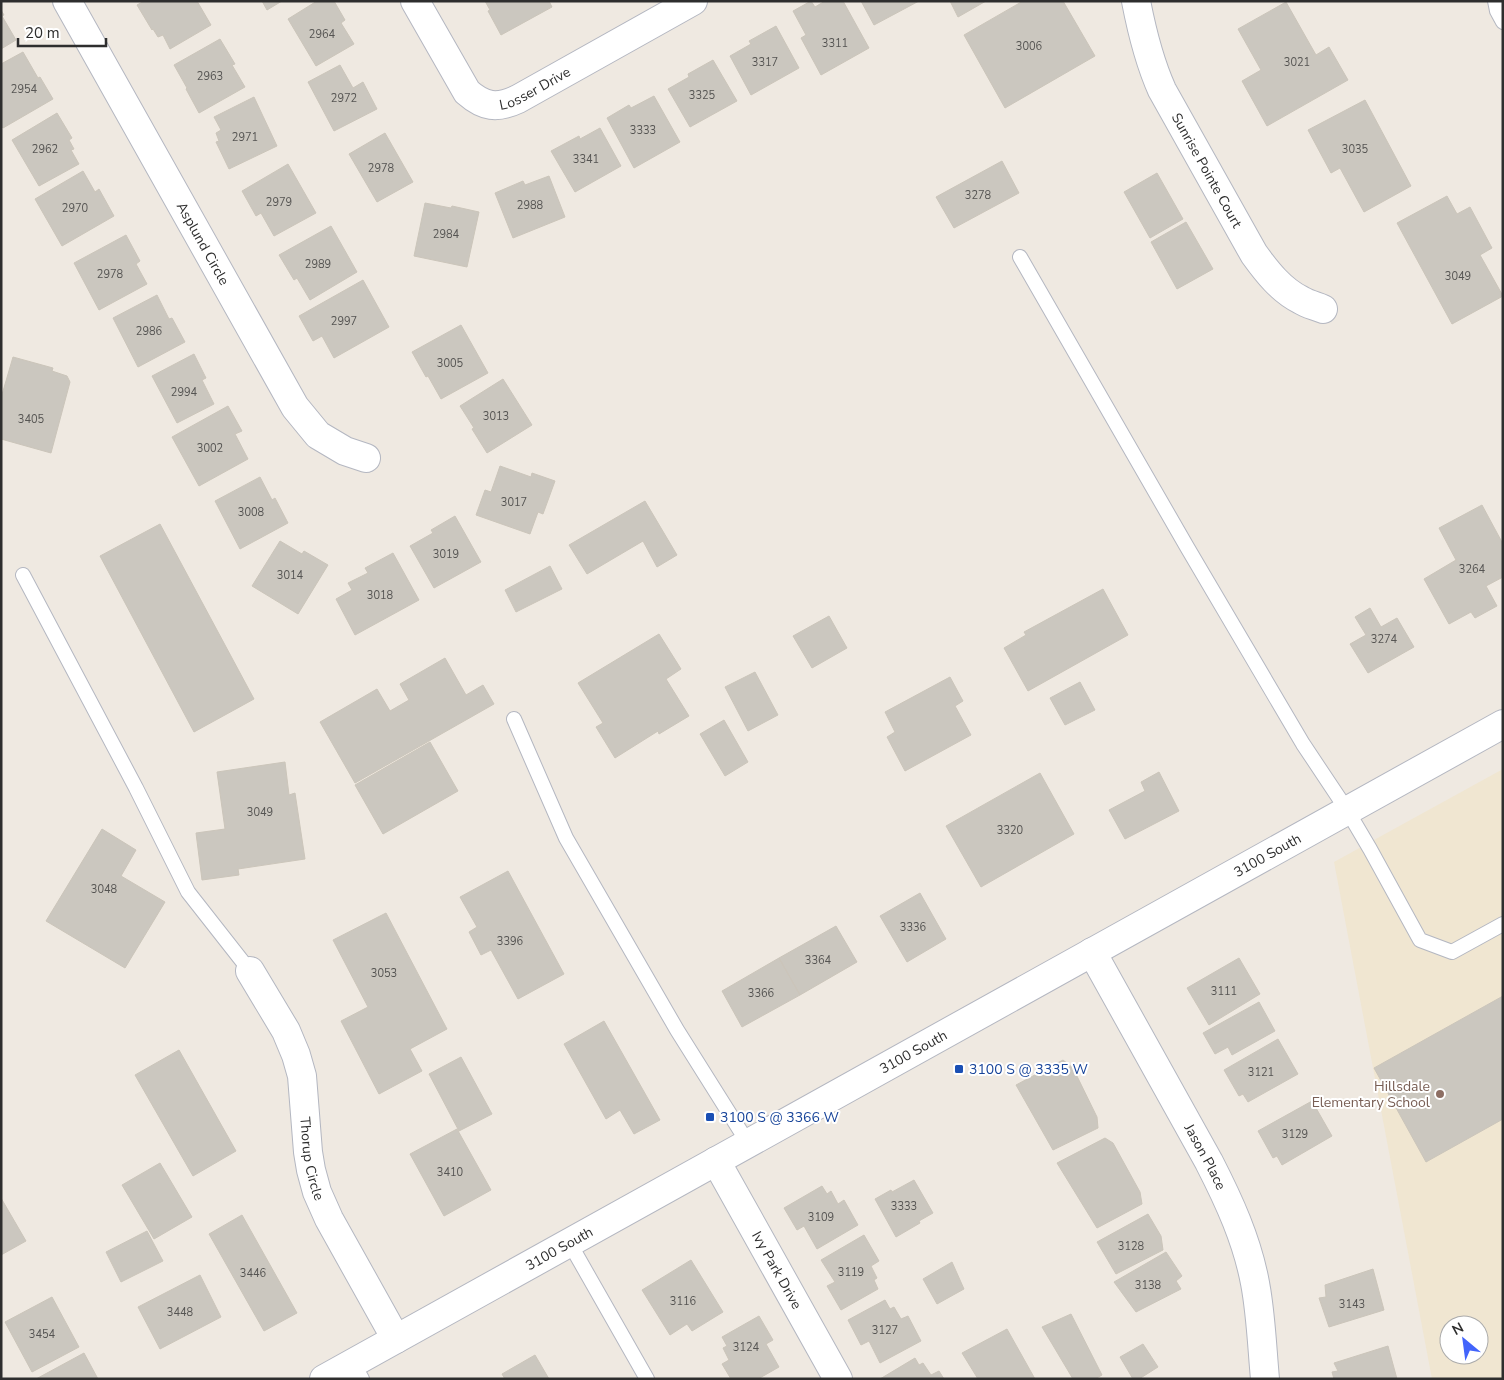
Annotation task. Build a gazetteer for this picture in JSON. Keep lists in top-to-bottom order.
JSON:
{
  "streets": {
    "street": [
      "Losser Drive",
      "Sunrise Pointe Court",
      "Asplund Circle",
      "3100 South",
      "Jason Place",
      "Thorup Circle",
      "Ivy Park Drive"
    ]
  },
  "crossings": [
    ["3100 South", "Jason Place"],
    ["3100 South", "Thorup Circle"],
    ["3100 South", "Ivy Park Drive"]
  ],
  "places": {
    "transit": ["3100 S @ 3335 W", "3100 S @ 3366 W"],
    "other": ["Hillsdale Elementary School"]
  },
  "house_numbers": [
    "2964",
    "3311",
    "3006",
    "3317",
    "3021",
    "2963",
    "2954",
    "3325",
    "2972",
    "3333",
    "2971",
    "2962",
    "3035",
    "3341",
    "2978",
    "3278",
    "2979",
    "2988",
    "2970",
    "2984",
    "2989",
    "2978",
    "3049",
    "2997",
    "2986",
    "3005",
    "2994",
    "3013",
    "3405",
    "3002",
    "3017",
    "3008",
    "3019",
    "3264",
    "3014",
    "3018",
    "3274",
    "3049",
    "3320",
    "3048",
    "3336",
    "3396",
    "3364",
    "3053",
    "3111",
    "3366",
    "3121",
    "3129",
    "3410",
    "3333",
    "3109",
    "3128",
    "3119",
    "3446",
    "3138",
    "3116",
    "3143",
    "3448",
    "3127",
    "3454",
    "3124"
  ],
  "scale_bar": "20 m",
  "north": "top left"
}
